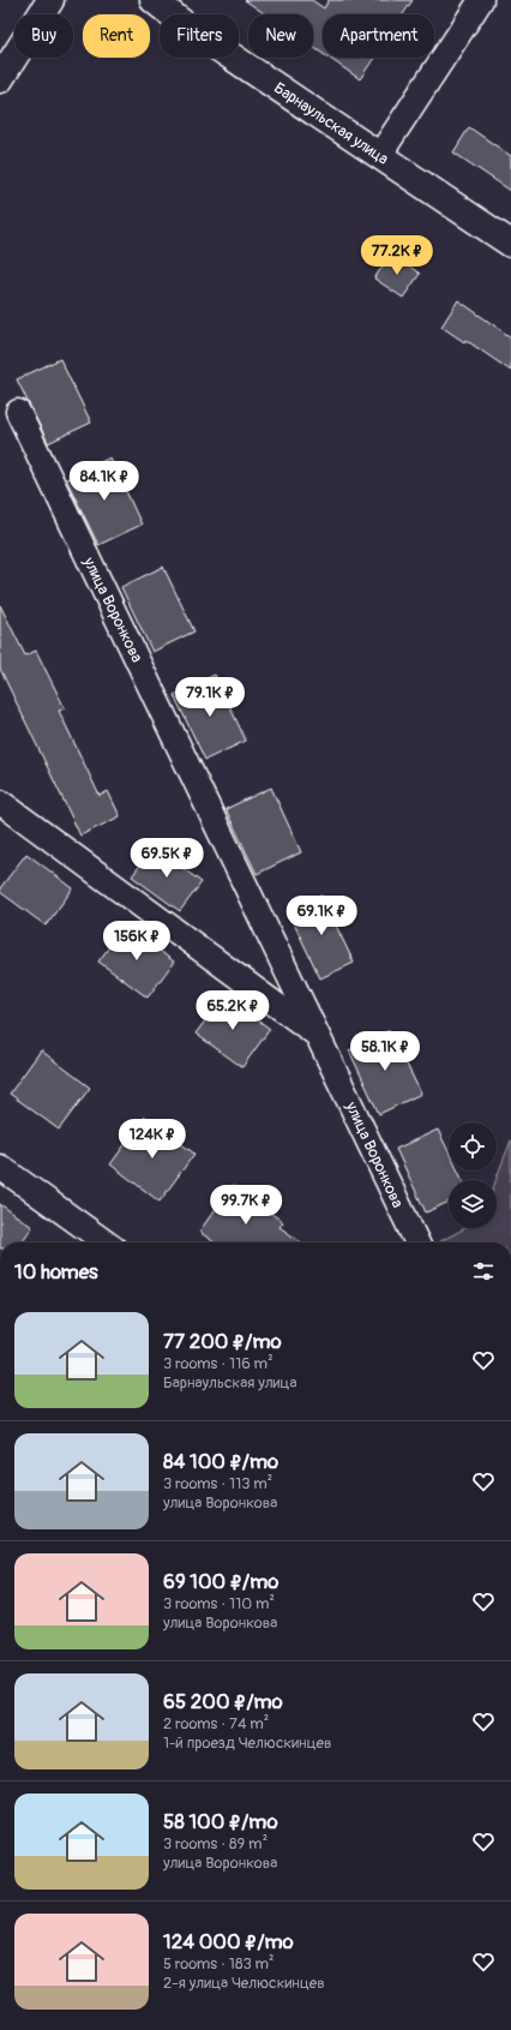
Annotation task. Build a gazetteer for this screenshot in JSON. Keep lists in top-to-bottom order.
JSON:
{
  "streets": {
    "main road": ["Барнаульская улица"],
    "street": ["улица Воронкова"]
  },
  "page": {
    "chip": [
      "Buy",
      "Rent",
      "Filters",
      "New",
      "Apartment"
    ],
    "price": [
      "77.2K ₽",
      "84.1K ₽",
      "79.1K ₽",
      "69.5K ₽",
      "69.1K ₽",
      "156K ₽",
      "65.2K ₽",
      "58.1K ₽",
      "124K ₽",
      "99.7K ₽"
    ],
    "heading": "10 homes",
    "list": [
      {
        "name": "77 200 ₽/mo",
        "note": "3 rooms · 116 m² · Барнаульская улица"
      },
      {
        "name": "84 100 ₽/mo",
        "note": "3 rooms · 113 m² · улица Воронкова"
      },
      {
        "name": "69 100 ₽/mo",
        "note": "3 rooms · 110 m² · улица Воронкова"
      },
      {
        "name": "65 200 ₽/mo",
        "note": "2 rooms · 74 m² · 1-й проезд Челюскинцев"
      },
      {
        "name": "58 100 ₽/mo",
        "note": "3 rooms · 89 m² · улица Воронкова"
      },
      {
        "name": "124 000 ₽/mo",
        "note": "5 rooms · 183 m² · 2-я улица Челюскинцев"
      }
    ]
  }
}
